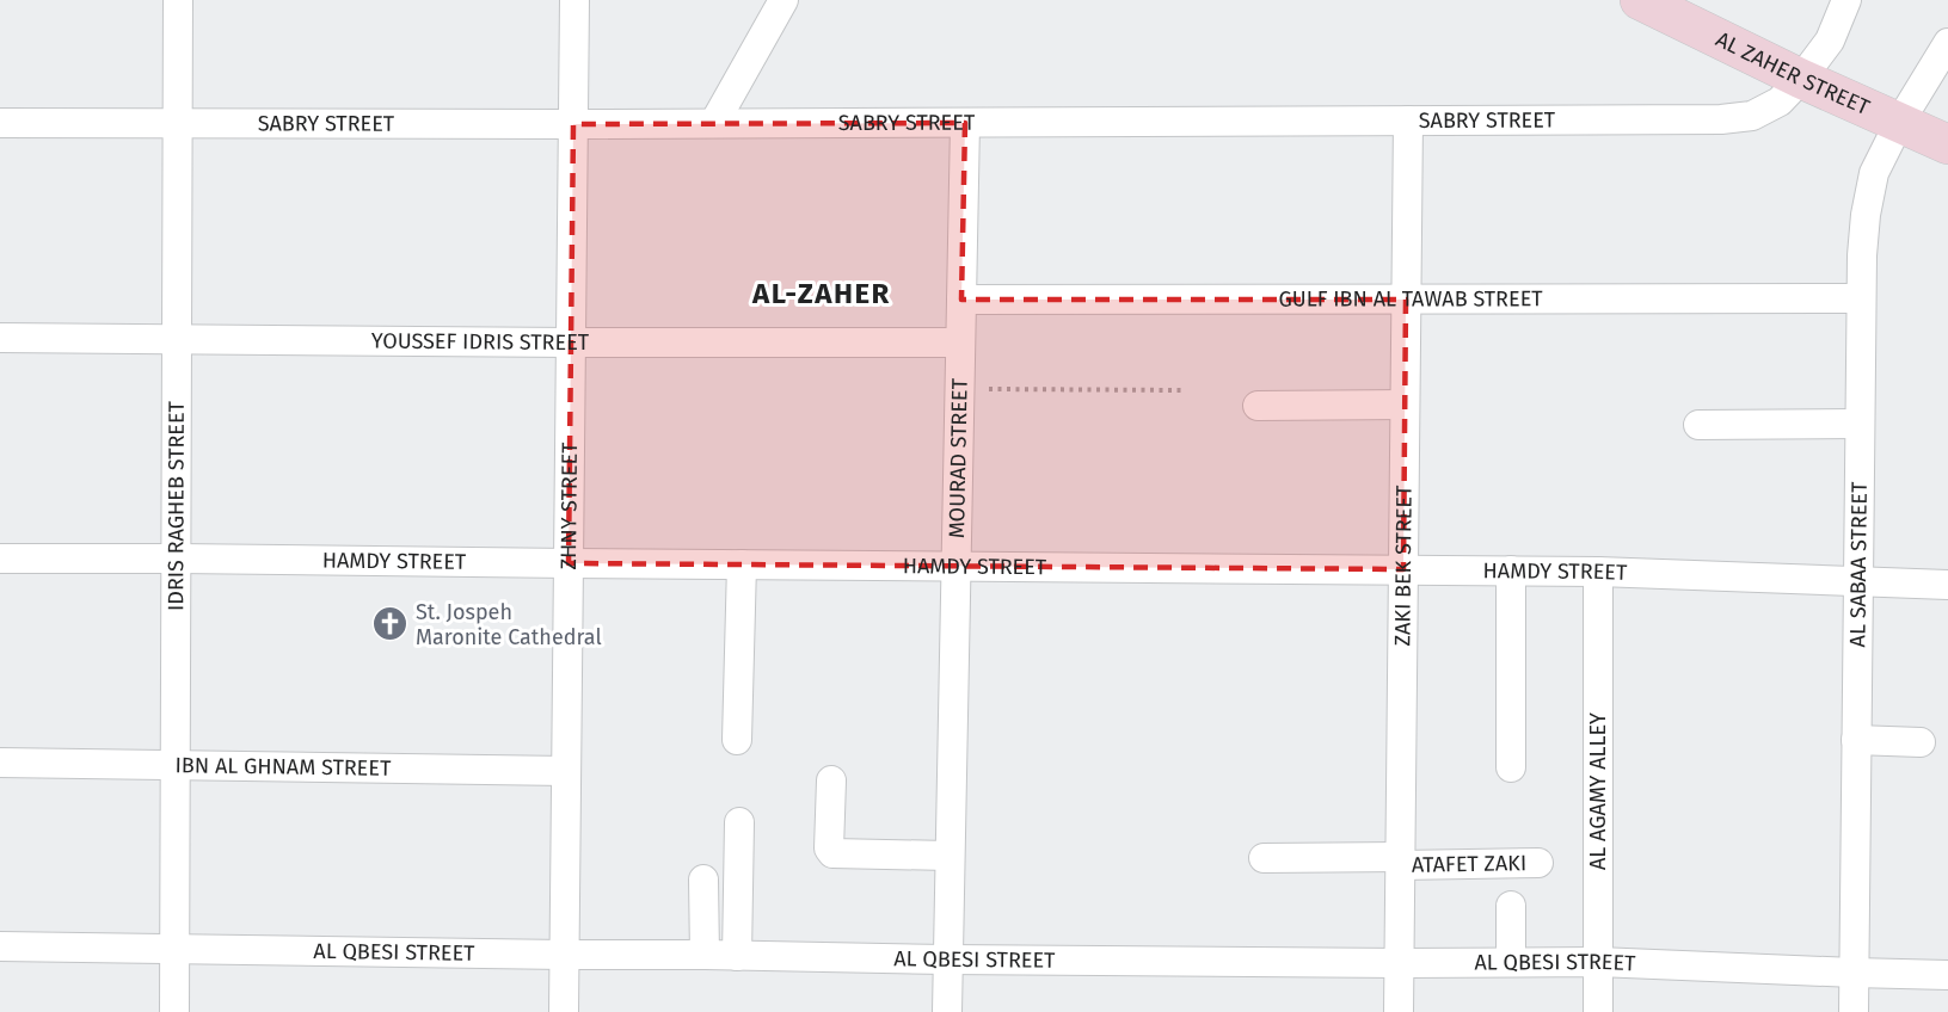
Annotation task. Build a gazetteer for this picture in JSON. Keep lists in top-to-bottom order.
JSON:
{
  "streets": {
    "street": [
      "AL ZAHER STREET",
      "SABRY STREET",
      "GULF IBN AL TAWAB STREET",
      "YOUSSEF IDRIS STREET",
      "MOURAD STREET",
      "IDRIS RAGHEB STREET",
      "ZHNY STREET",
      "HAMDY STREET",
      "AL SABAA STREET",
      "ZAKI BEK STREET",
      "IBN AL GHNAM STREET",
      "AL AGAMY ALLEY",
      "ATAFET ZAKI",
      "AL QBESI STREET"
    ]
  },
  "crossings": [
    ["AL ZAHER STREET", "SABRY STREET"],
    ["AL ZAHER STREET", "AL SABAA STREET"],
    ["SABRY STREET", "MOURAD STREET"],
    ["SABRY STREET", "IDRIS RAGHEB STREET"],
    ["SABRY STREET", "ZHNY STREET"],
    ["SABRY STREET", "ZAKI BEK STREET"],
    ["GULF IBN AL TAWAB STREET", "MOURAD STREET"],
    ["GULF IBN AL TAWAB STREET", "AL SABAA STREET"],
    ["GULF IBN AL TAWAB STREET", "ZAKI BEK STREET"],
    ["YOUSSEF IDRIS STREET", "MOURAD STREET"],
    ["YOUSSEF IDRIS STREET", "IDRIS RAGHEB STREET"],
    ["YOUSSEF IDRIS STREET", "ZHNY STREET"],
    ["MOURAD STREET", "HAMDY STREET"],
    ["MOURAD STREET", "AL QBESI STREET"],
    ["IDRIS RAGHEB STREET", "HAMDY STREET"],
    ["IDRIS RAGHEB STREET", "IBN AL GHNAM STREET"],
    ["IDRIS RAGHEB STREET", "AL QBESI STREET"],
    ["ZHNY STREET", "HAMDY STREET"],
    ["ZHNY STREET", "IBN AL GHNAM STREET"],
    ["ZHNY STREET", "AL QBESI STREET"],
    ["HAMDY STREET", "AL SABAA STREET"],
    ["HAMDY STREET", "ZAKI BEK STREET"],
    ["HAMDY STREET", "AL AGAMY ALLEY"],
    ["AL SABAA STREET", "AL QBESI STREET"],
    ["ZAKI BEK STREET", "ATAFET ZAKI"],
    ["ZAKI BEK STREET", "AL QBESI STREET"],
    ["AL AGAMY ALLEY", "AL QBESI STREET"]
  ],
  "districts": ["AL-ZAHER"],
  "places": {
    "church": ["St. Jospeh Maronite Cathedral"]
  }
}
